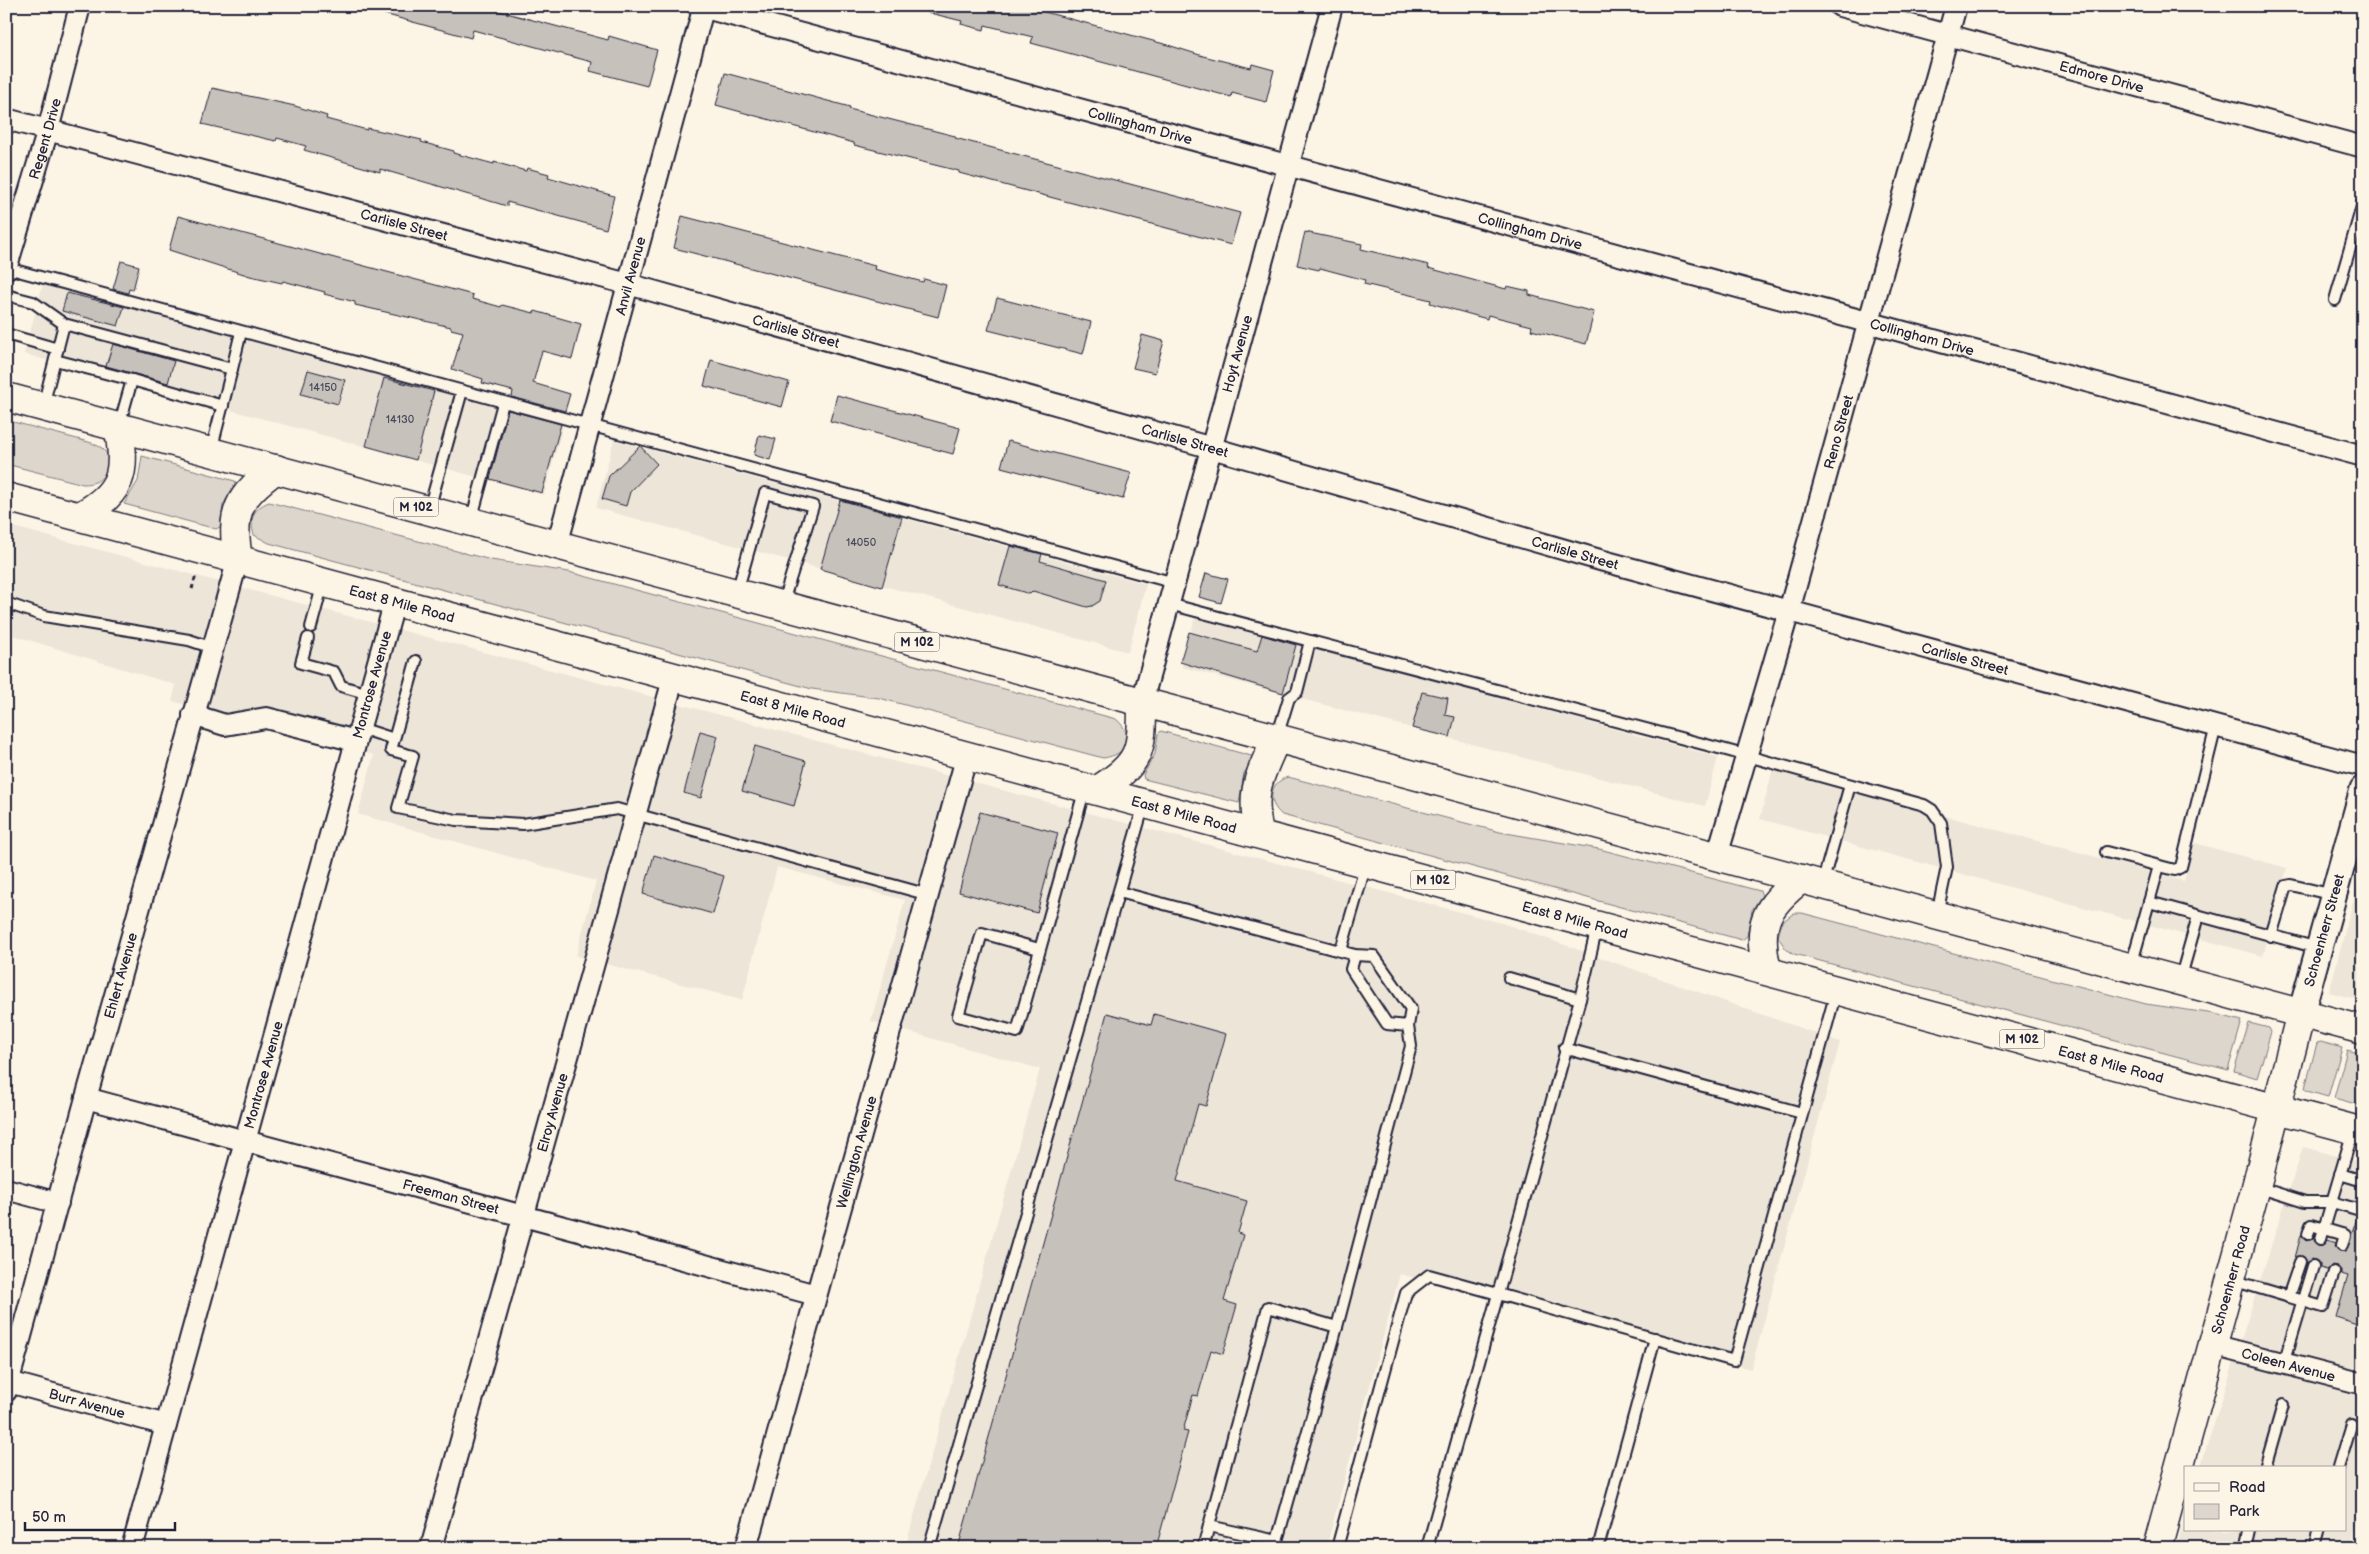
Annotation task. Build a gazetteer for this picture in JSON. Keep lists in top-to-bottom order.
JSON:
{
  "streets": {
    "main road": ["M 102", "East 8 Mile Road", "Schoenherr Road"],
    "street": [
      "Edmore Drive",
      "Collingham Drive",
      "Regent Drive",
      "Carlisle Street",
      "Anvil Avenue",
      "Hoyt Avenue",
      "Reno Street",
      "Montrose Avenue",
      "Schoenherr Street",
      "Ehlert Avenue",
      "Elroy Avenue",
      "Wellington Avenue",
      "Freeman Street",
      "Coleen Avenue",
      "Burr Avenue"
    ]
  },
  "crossings": [
    ["Edmore Drive", "Reno Street"],
    ["Collingham Drive", "Anvil Avenue"],
    ["Collingham Drive", "Hoyt Avenue"],
    ["Collingham Drive", "Reno Street"],
    ["Regent Drive", "Carlisle Street"],
    ["Carlisle Street", "Anvil Avenue"],
    ["Carlisle Street", "Hoyt Avenue"],
    ["Carlisle Street", "Reno Street"],
    ["Anvil Avenue", "M 102"],
    ["Hoyt Avenue", "M 102"],
    ["Reno Street", "M 102"],
    ["M 102", "Schoenherr Street"],
    ["M 102", "Schoenherr Road"],
    ["East 8 Mile Road", "Montrose Avenue"],
    ["East 8 Mile Road", "Ehlert Avenue"],
    ["East 8 Mile Road", "Elroy Avenue"],
    ["East 8 Mile Road", "Wellington Avenue"],
    ["East 8 Mile Road", "Schoenherr Road"],
    ["Montrose Avenue", "Freeman Street"],
    ["Montrose Avenue", "Burr Avenue"],
    ["Schoenherr Street", "Schoenherr Road"],
    ["Ehlert Avenue", "Freeman Street"],
    ["Ehlert Avenue", "Burr Avenue"],
    ["Elroy Avenue", "Freeman Street"],
    ["Wellington Avenue", "Freeman Street"],
    ["Schoenherr Road", "Coleen Avenue"]
  ],
  "house_numbers": ["14150", "14130", "14050"],
  "legend": ["Road", "Park"],
  "scale_bar": "50 m"
}
